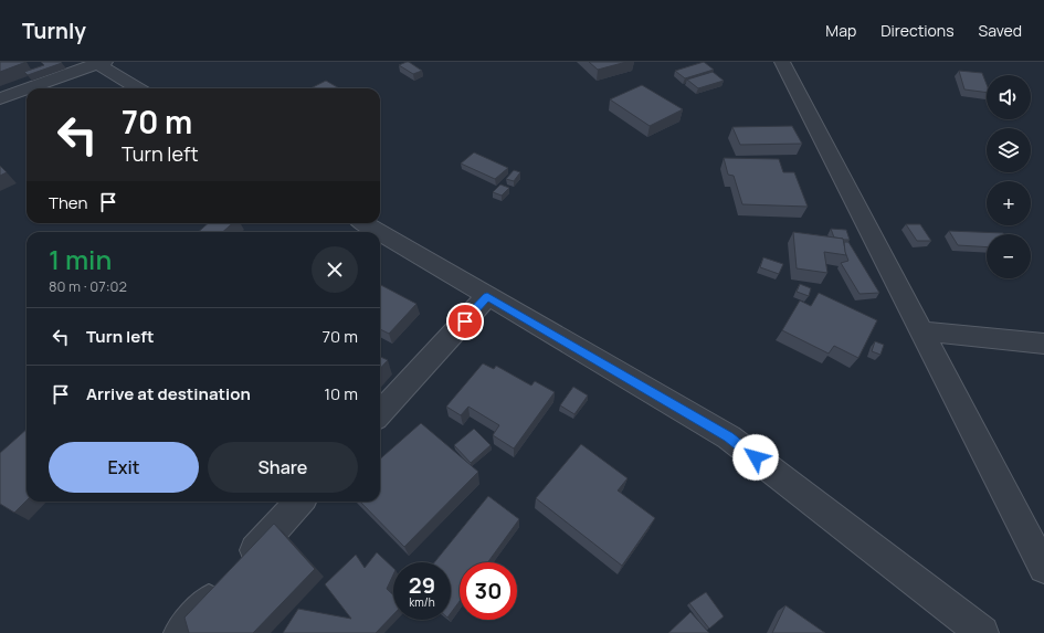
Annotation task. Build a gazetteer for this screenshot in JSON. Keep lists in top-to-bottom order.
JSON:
{
  "page": {
    "header": "Turnly",
    "nav": ["Map", "Directions", "Saved"],
    "map_buttons": ["+", "−"],
    "turn": ["70 m", "Turn left"],
    "then": "Then",
    "heading": ["1 min", "80 m · 07:02"],
    "list": [
      {
        "name": "Turn left",
        "value": "70 m"
      },
      {
        "name": "Arrive at destination",
        "value": "10 m"
      }
    ],
    "buttons": ["Exit", "Share"],
    "speed": "29 km/h",
    "limit": "30"
  }
}
